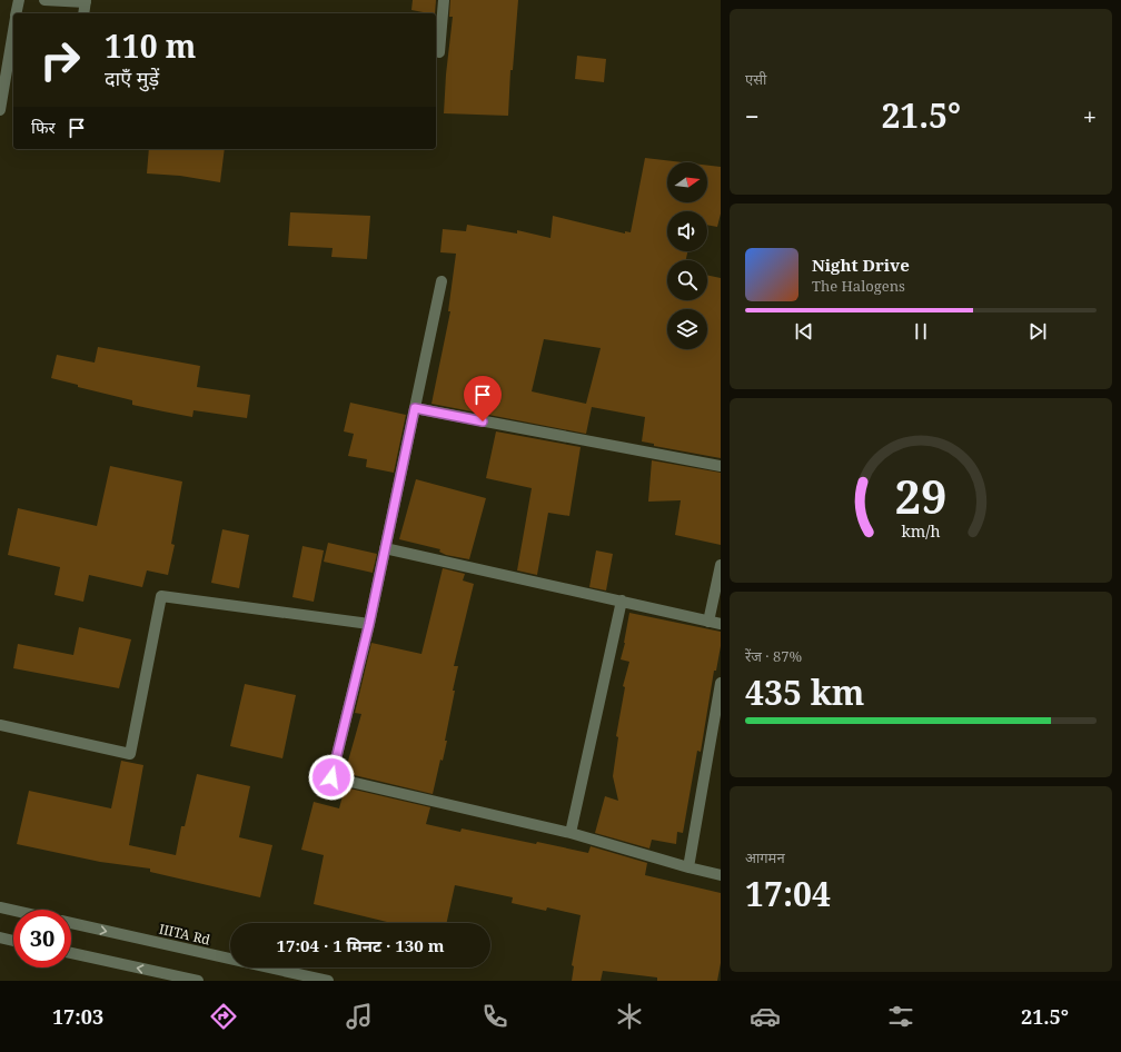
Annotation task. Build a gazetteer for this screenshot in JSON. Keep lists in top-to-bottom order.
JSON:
{
  "streets": {
    "street": ["IIITA Rd"]
  },
  "north": "right",
  "page": {
    "tile": [
      "एसी",
      ["रेंज · 87%", "435 km"],
      ["आगमन", "17:04"]
    ],
    "turn": ["110 m", "दाएँ मुड़ें"],
    "heat": ["−", "21.5°", "+"],
    "then": "फिर",
    "song": ["Night Drive", "The Halogens"],
    "limit": "30",
    "trip": "17:04 · 1 मिनट · 130 m",
    "tabs": ["17:03", "21.5°"],
    "gauge": ["29", "km/h"]
  }
}
